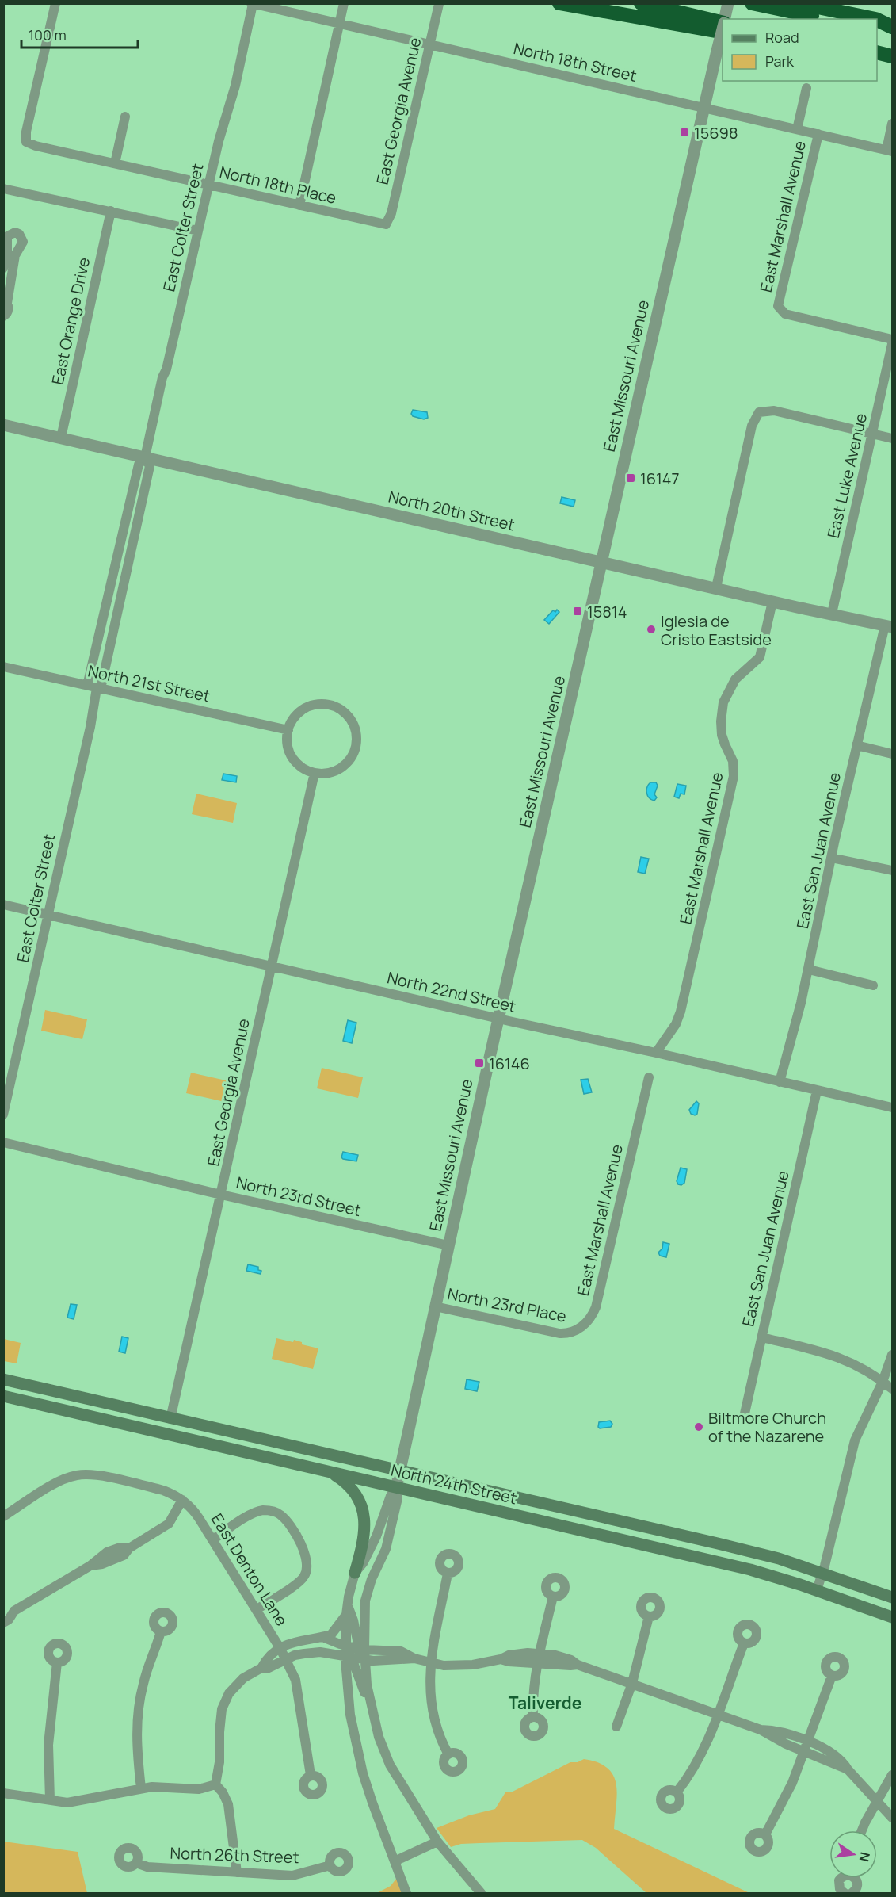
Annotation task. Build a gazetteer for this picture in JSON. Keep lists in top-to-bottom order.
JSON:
{
  "streets": {
    "main road": ["North 24th Street"],
    "street": [
      "North 18th Street",
      "East Georgia Avenue",
      "North 18th Place",
      "East Marshall Avenue",
      "East Colter Street",
      "East Orange Drive",
      "East Missouri Avenue",
      "East Luke Avenue",
      "North 20th Street",
      "North 21st Street",
      "East San Juan Avenue",
      "North 22nd Street",
      "North 23rd Street",
      "North 23rd Place",
      "East Denton Lane",
      "North 26th Street"
    ]
  },
  "crossings": [
    ["North 18th Street", "East Georgia Avenue"],
    ["North 18th Street", "East Marshall Avenue"],
    ["North 18th Street", "East Colter Street"],
    ["North 18th Street", "East Missouri Avenue"],
    ["East Georgia Avenue", "North 18th Place"],
    ["East Georgia Avenue", "North 21st Street"],
    ["East Georgia Avenue", "North 22nd Street"],
    ["East Georgia Avenue", "North 23rd Street"],
    ["East Georgia Avenue", "North 24th Street"],
    ["North 18th Place", "East Colter Street"],
    ["East Marshall Avenue", "North 20th Street"],
    ["East Marshall Avenue", "North 22nd Street"],
    ["East Marshall Avenue", "North 23rd Place"],
    ["East Colter Street", "North 20th Street"],
    ["East Colter Street", "North 21st Street"],
    ["East Colter Street", "North 22nd Street"],
    ["East Orange Drive", "North 20th Street"],
    ["East Missouri Avenue", "North 20th Street"],
    ["East Missouri Avenue", "North 22nd Street"],
    ["East Missouri Avenue", "North 23rd Street"],
    ["East Missouri Avenue", "North 23rd Place"],
    ["East Missouri Avenue", "North 24th Street"],
    ["East Luke Avenue", "North 20th Street"],
    ["North 20th Street", "East San Juan Avenue"],
    ["East San Juan Avenue", "North 22nd Street"]
  ],
  "districts": ["Taliverde"],
  "places": {
    "transit": [
      "15698",
      "16147",
      "15814",
      "16146"
    ],
    "other": ["Iglesia de Cristo Eastside", "Biltmore Church of the Nazarene"]
  },
  "legend": ["Road", "Park"],
  "scale_bar": "100 m",
  "north": "right"
}
